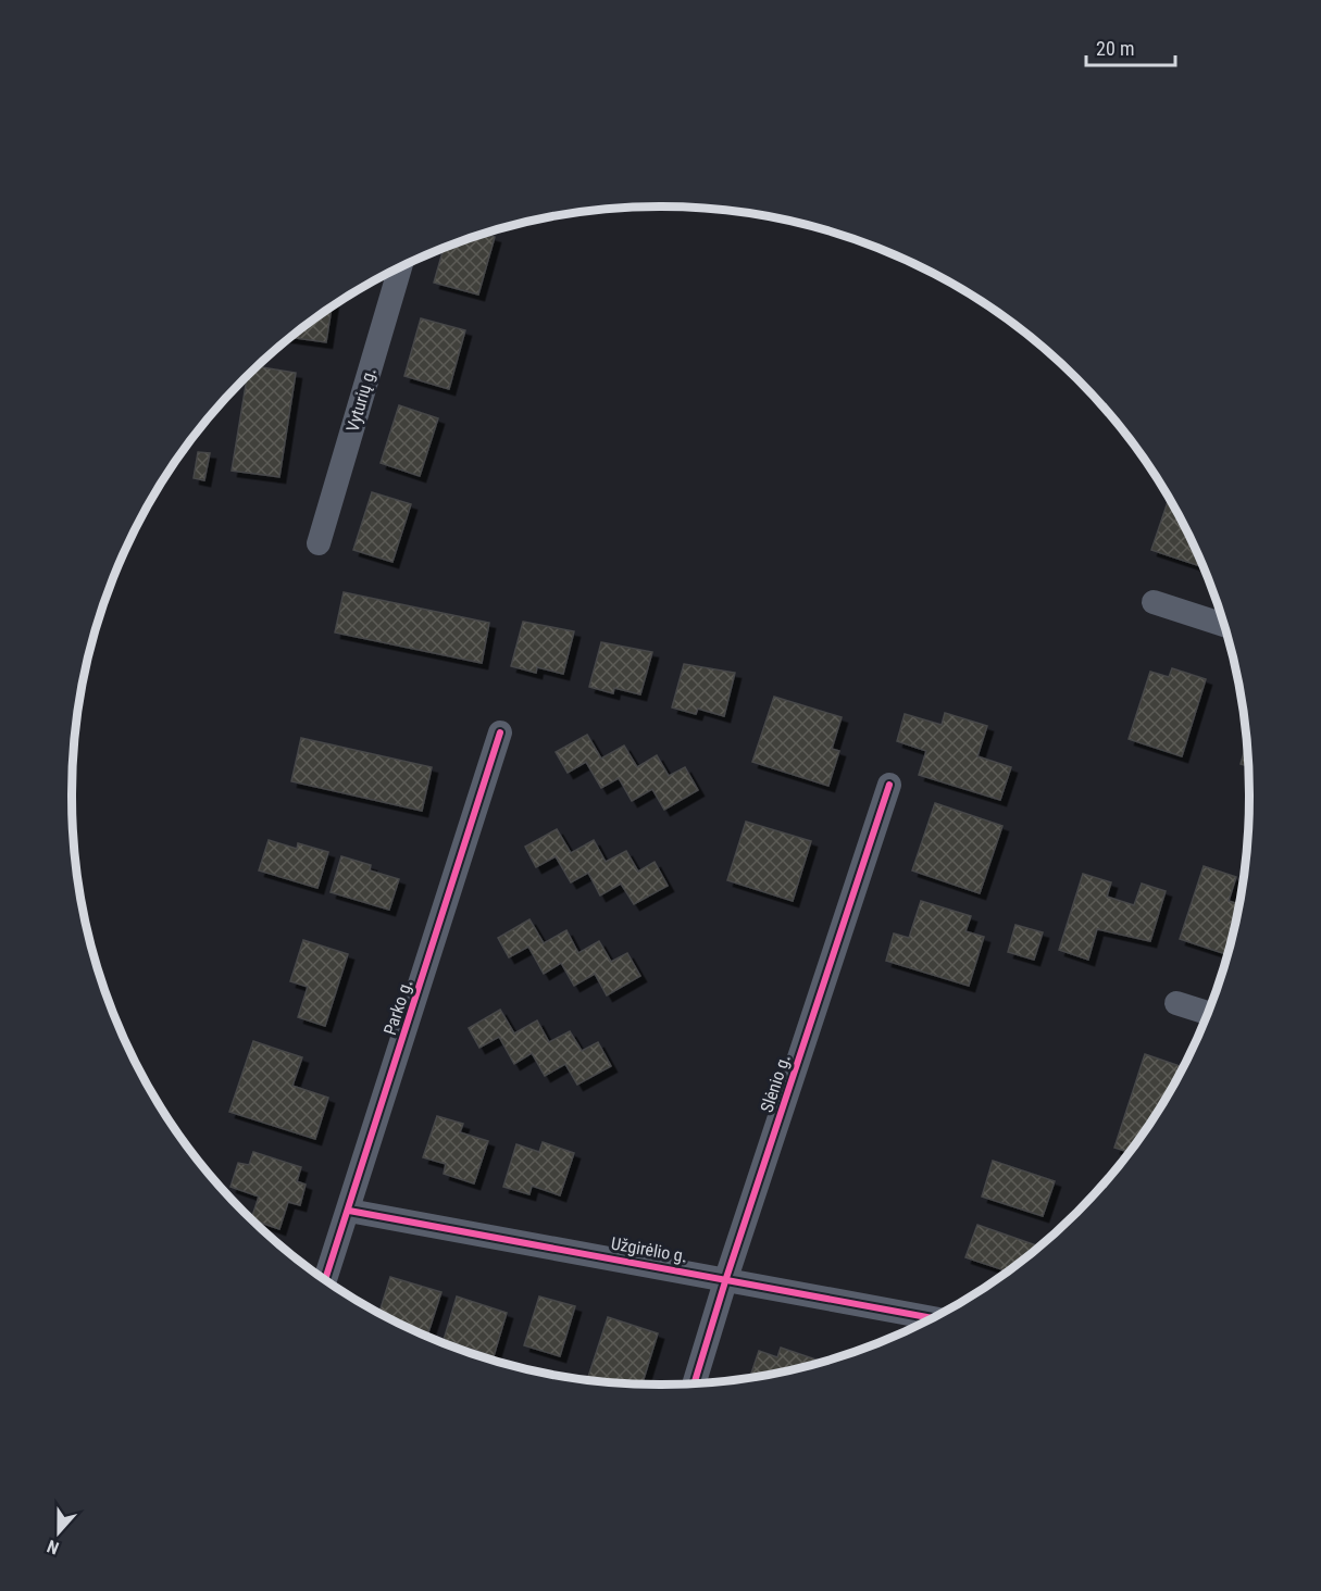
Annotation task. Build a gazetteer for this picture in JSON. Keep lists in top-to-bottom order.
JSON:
{
  "streets": {
    "street": [
      "Vyturių g.",
      "Parko g.",
      "Slėnio g.",
      "Užgirėlio g."
    ]
  },
  "crossings": [
    ["Parko g.", "Užgirėlio g."],
    ["Slėnio g.", "Užgirėlio g."]
  ],
  "scale_bar": "20 m",
  "north": "bottom"
}
